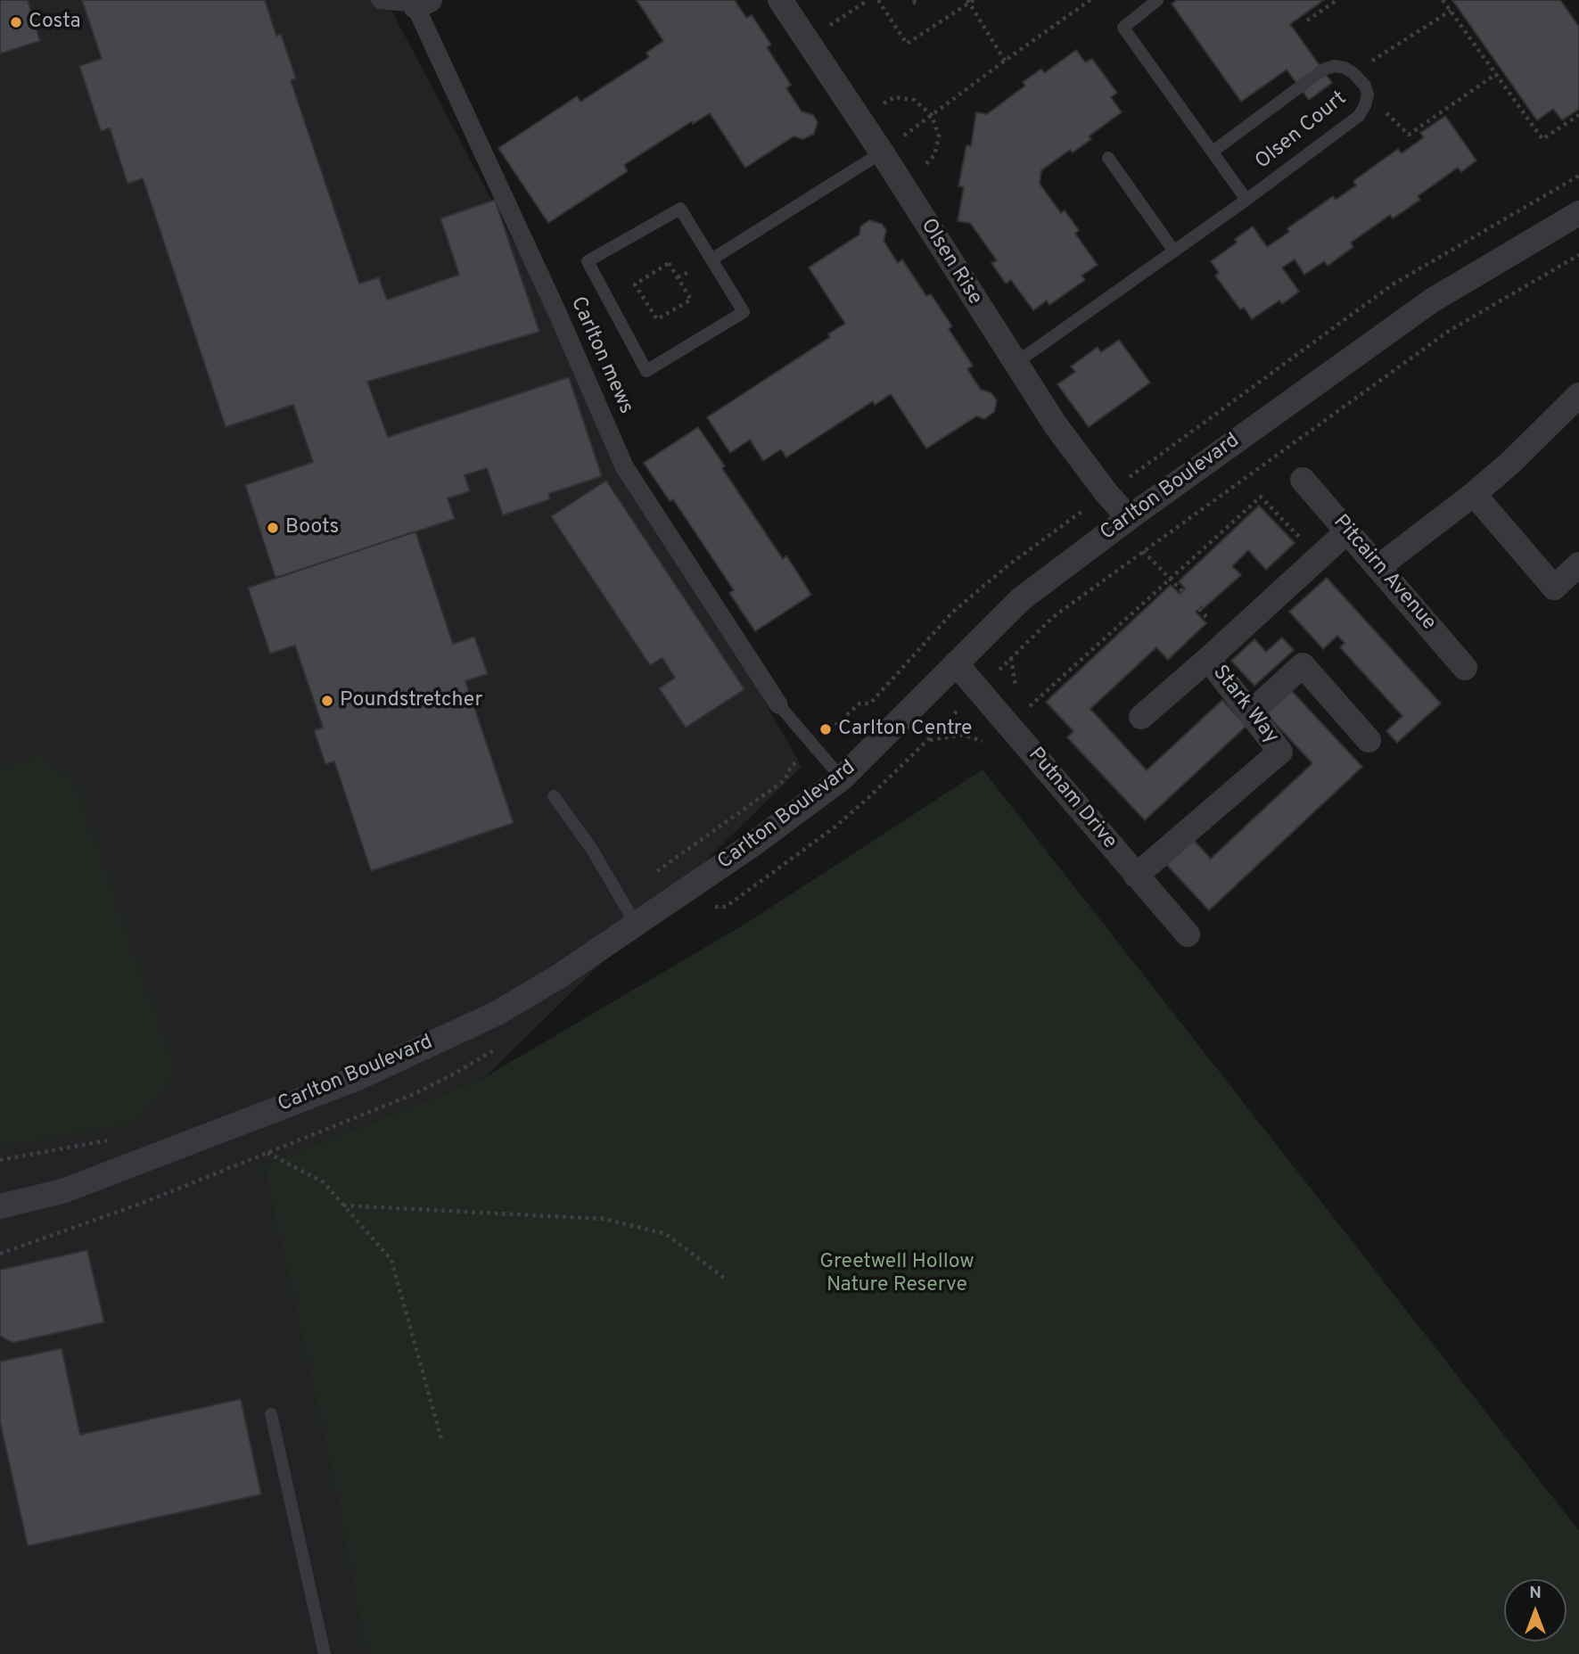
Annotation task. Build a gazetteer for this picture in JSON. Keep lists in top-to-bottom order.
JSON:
{
  "streets": {
    "street": [
      "Olsen Rise",
      "Carlton mews",
      "Carlton Boulevard",
      "Pitcairn Avenue",
      "Stark Way",
      "Putnam Drive"
    ],
    "lane": ["Olsen Court"]
  },
  "crossings": [
    ["Olsen Court", "Olsen Rise"],
    ["Olsen Rise", "Carlton Boulevard"],
    ["Carlton Boulevard", "Putnam Drive"],
    ["Pitcairn Avenue", "Stark Way"],
    ["Stark Way", "Putnam Drive"]
  ],
  "parks": ["Greetwell Hollow Nature Reserve"],
  "places": [
    "Costa",
    "Boots",
    "Poundstretcher",
    "Carlton Centre"
  ],
  "north": "top"
}
